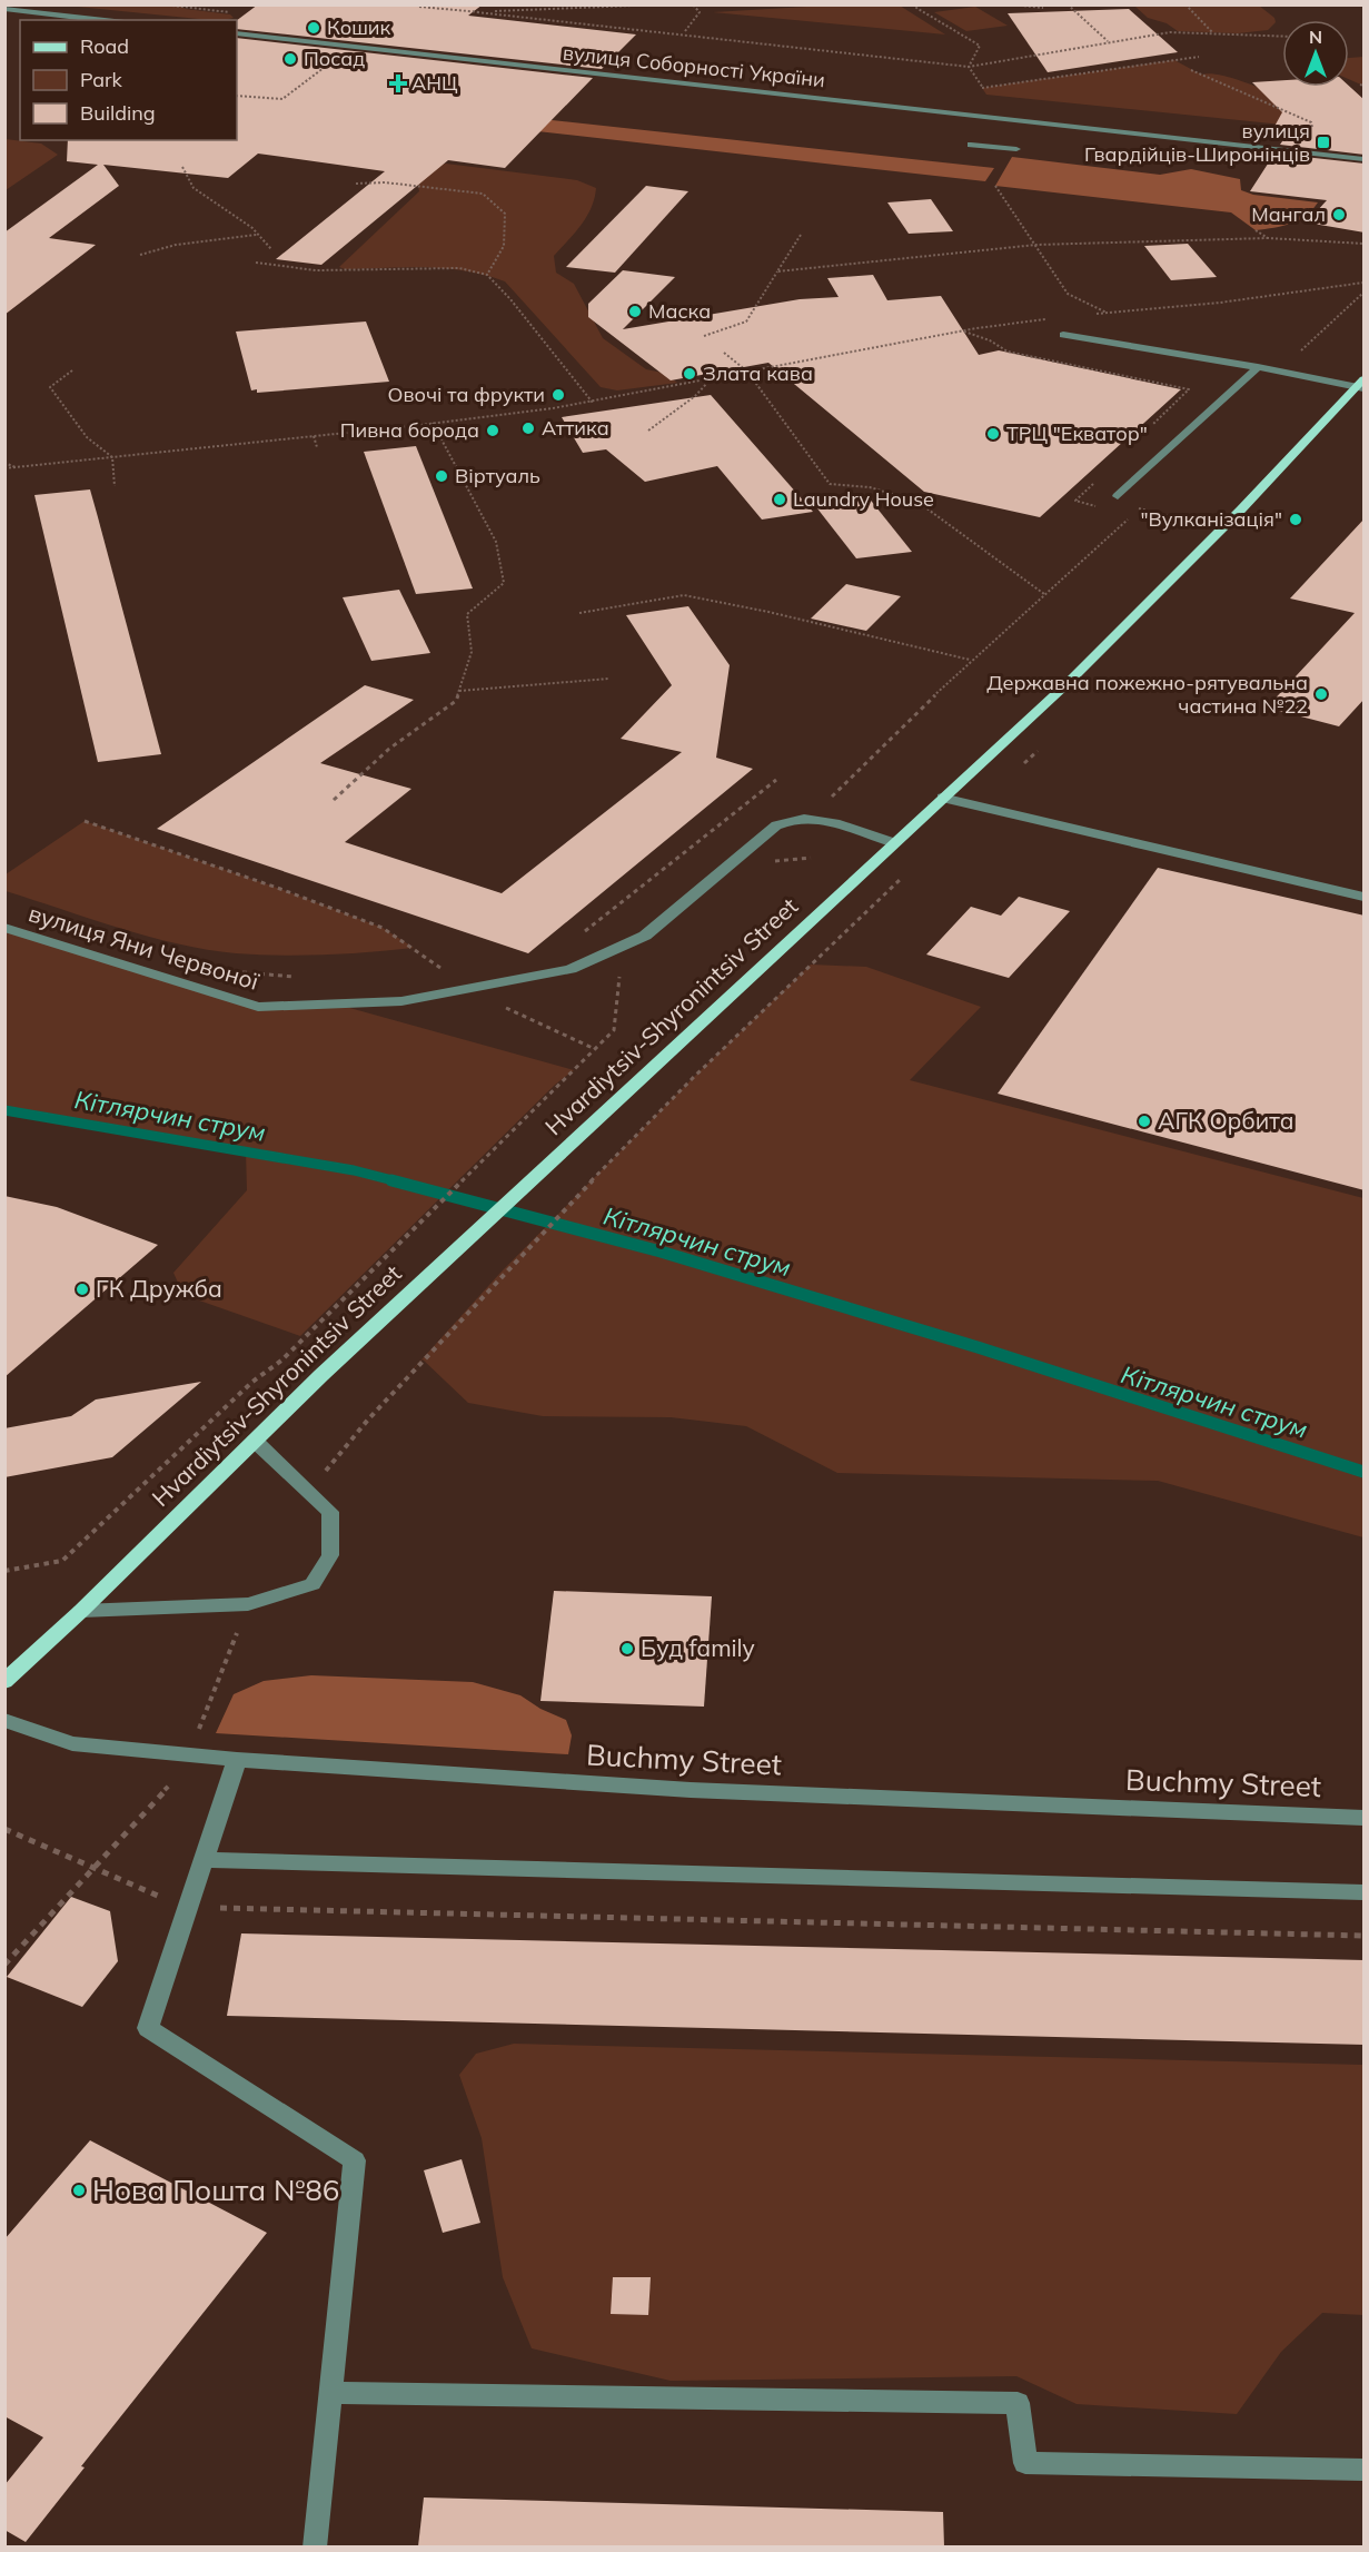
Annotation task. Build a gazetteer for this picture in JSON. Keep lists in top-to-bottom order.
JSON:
{
  "streets": {
    "main road": ["Hvardiytsiv-Shyronintsiv Street"],
    "street": ["вулиця Соборності України", "вулиця Яни Червоної", "Buchmy Street"]
  },
  "crossings": [
    ["вулиця Яни Червоної", "Hvardiytsiv-Shyronintsiv Street"]
  ],
  "water": ["Кітлярчин струм"],
  "places": {
    "other": [
      "Кошик",
      "Посад",
      "Мангал",
      "Маска",
      "Злата кава",
      "Овочі та фрукти",
      "Аттика",
      "Пивна борода",
      "ТРЦ \"Екватор\"",
      "Віртуаль",
      "Laundry House",
      "\"Вулканізація\"",
      "Державна пожежно-рятувальна частина №22",
      "АГК Орбита",
      "ГК Дружба",
      "Буд family",
      "Нова Пошта №86"
    ],
    "health": ["АНЦ"],
    "transit": ["вулиця Гвардійців-Широнінців"]
  },
  "legend": ["Road", "Park", "Building"],
  "north": "top"
}
